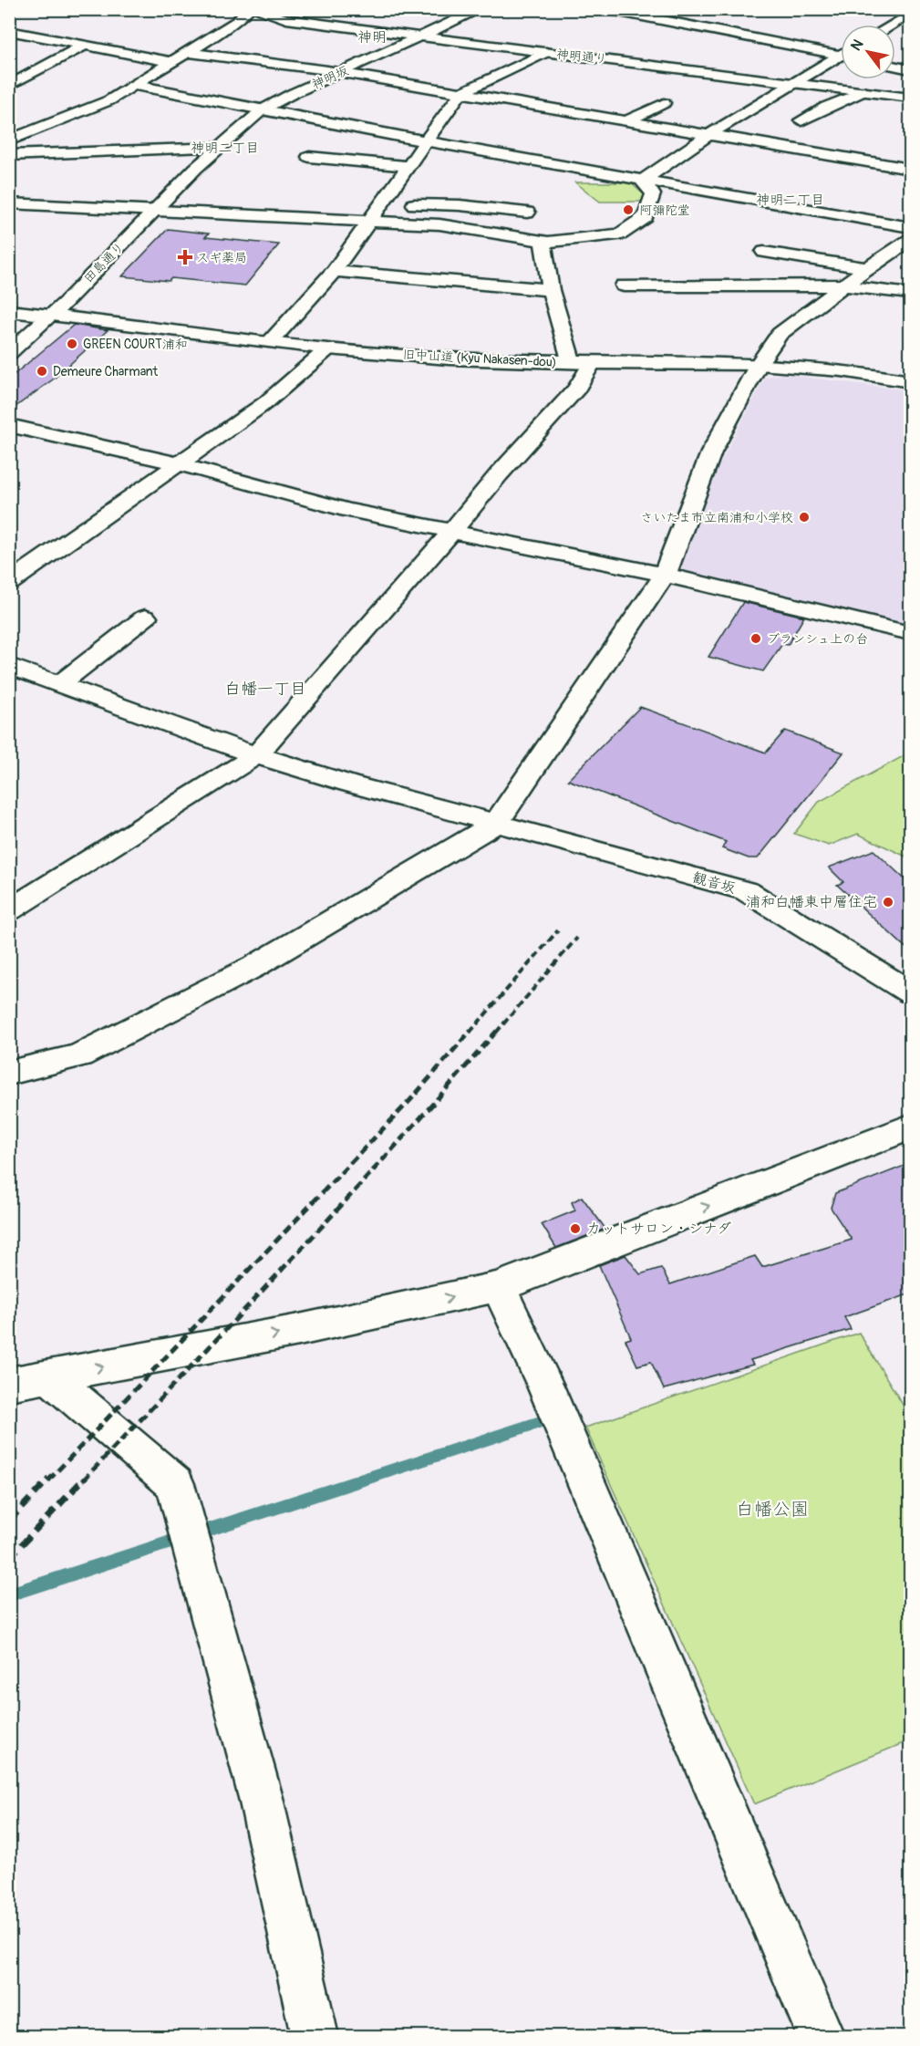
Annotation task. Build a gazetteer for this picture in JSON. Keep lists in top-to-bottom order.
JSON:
{
  "streets": {
    "street": [
      "神明通り",
      "神明坂",
      "田島通り",
      "旧中山道 (Kyu Nakasen-dou)",
      "観音坂"
    ]
  },
  "crossings": [
    ["神明通り", "神明坂"],
    ["神明坂", "田島通り"],
    ["田島通り", "旧中山道 (Kyu Nakasen-dou)"]
  ],
  "districts": [
    "神明",
    "神明二丁目",
    "神明二丁目",
    "白幡一丁目"
  ],
  "parks": ["白幡公園"],
  "places": {
    "other": [
      "阿彌陀堂",
      "GREEN COURT浦和",
      "Demeure Charmant",
      "さいたま市立南浦和小学校",
      "ブランシュ上の台",
      "浦和白幡東中層住宅",
      "カットサロン・シナダ"
    ],
    "health": ["スギ薬局"]
  },
  "north": "top left"
}
